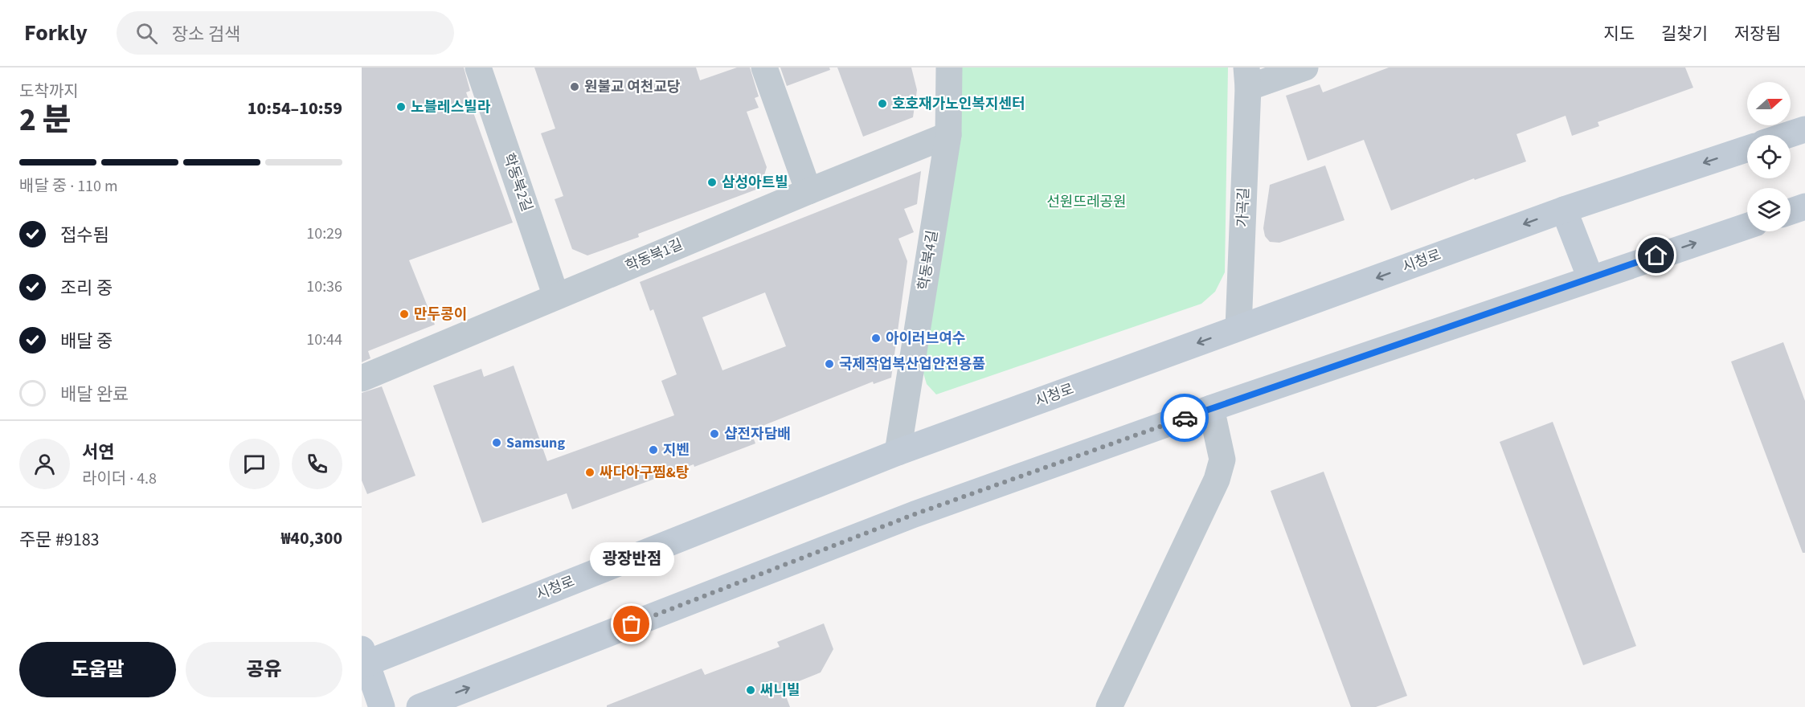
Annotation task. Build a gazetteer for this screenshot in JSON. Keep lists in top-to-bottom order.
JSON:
{
  "streets": {
    "street": [
      "학동북2길",
      "가곡길",
      "학동북1길",
      "학동북4길",
      "시청로"
    ]
  },
  "crossings": [
    ["학동북2길", "학동북1길"],
    ["가곡길", "시청로"],
    ["학동북1길", "학동북4길"],
    ["학동북4길", "시청로"]
  ],
  "parks": ["선원뜨레공원"],
  "places": [
    "원불교 여천교당",
    "호호재가노인복지센터",
    "노블레스빌라",
    "삼성아트빌",
    "만두콩이",
    "아이러브여수",
    "국제작업복산업안전용품",
    "샵전자담배",
    "Samsung",
    "지벤",
    "싸다아구찜&탕",
    "광장반점",
    "써니빌"
  ],
  "north": "right",
  "page": {
    "header": "Forkly",
    "search": "장소 검색",
    "nav": ["지도", "길찾기", "저장됨"],
    "heading": ["2 분", "도착까지", "10:54–10:59"],
    "panel": [
      "서연",
      "라이더 · 4.8",
      "주문 #9183",
      "₩40,300"
    ],
    "bar": "배달 중 · 110 m",
    "list": [
      ["접수됨", "10:29"],
      ["조리 중", "10:36"],
      ["배달 중", "10:44"],
      "배달 완료"
    ],
    "bubble": "광장반점",
    "buttons": ["도움말", "공유"]
  }
}
